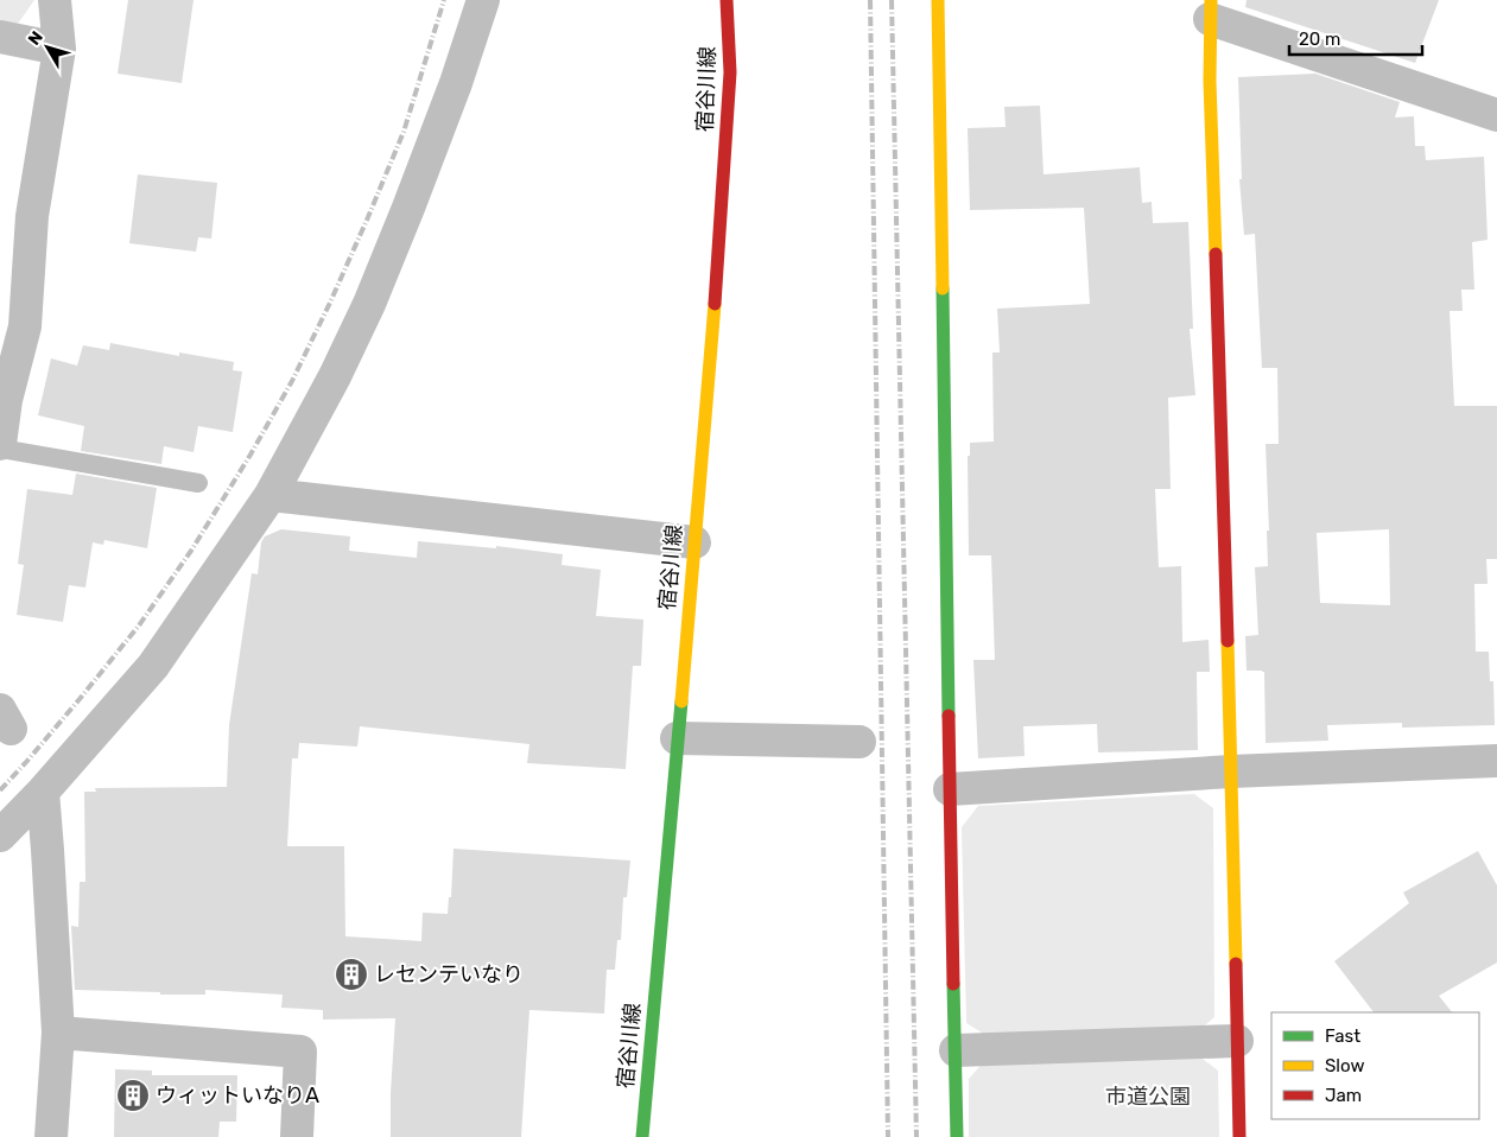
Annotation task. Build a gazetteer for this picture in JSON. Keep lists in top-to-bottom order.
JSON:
{
  "streets": {
    "street": ["宿谷川線"]
  },
  "parks": ["市道公園"],
  "places": {
    "building": ["レセンテいなり", "ウィットいなりA"]
  },
  "legend": ["Fast", "Slow", "Jam"],
  "scale_bar": "20 m",
  "north": "top left"
}
